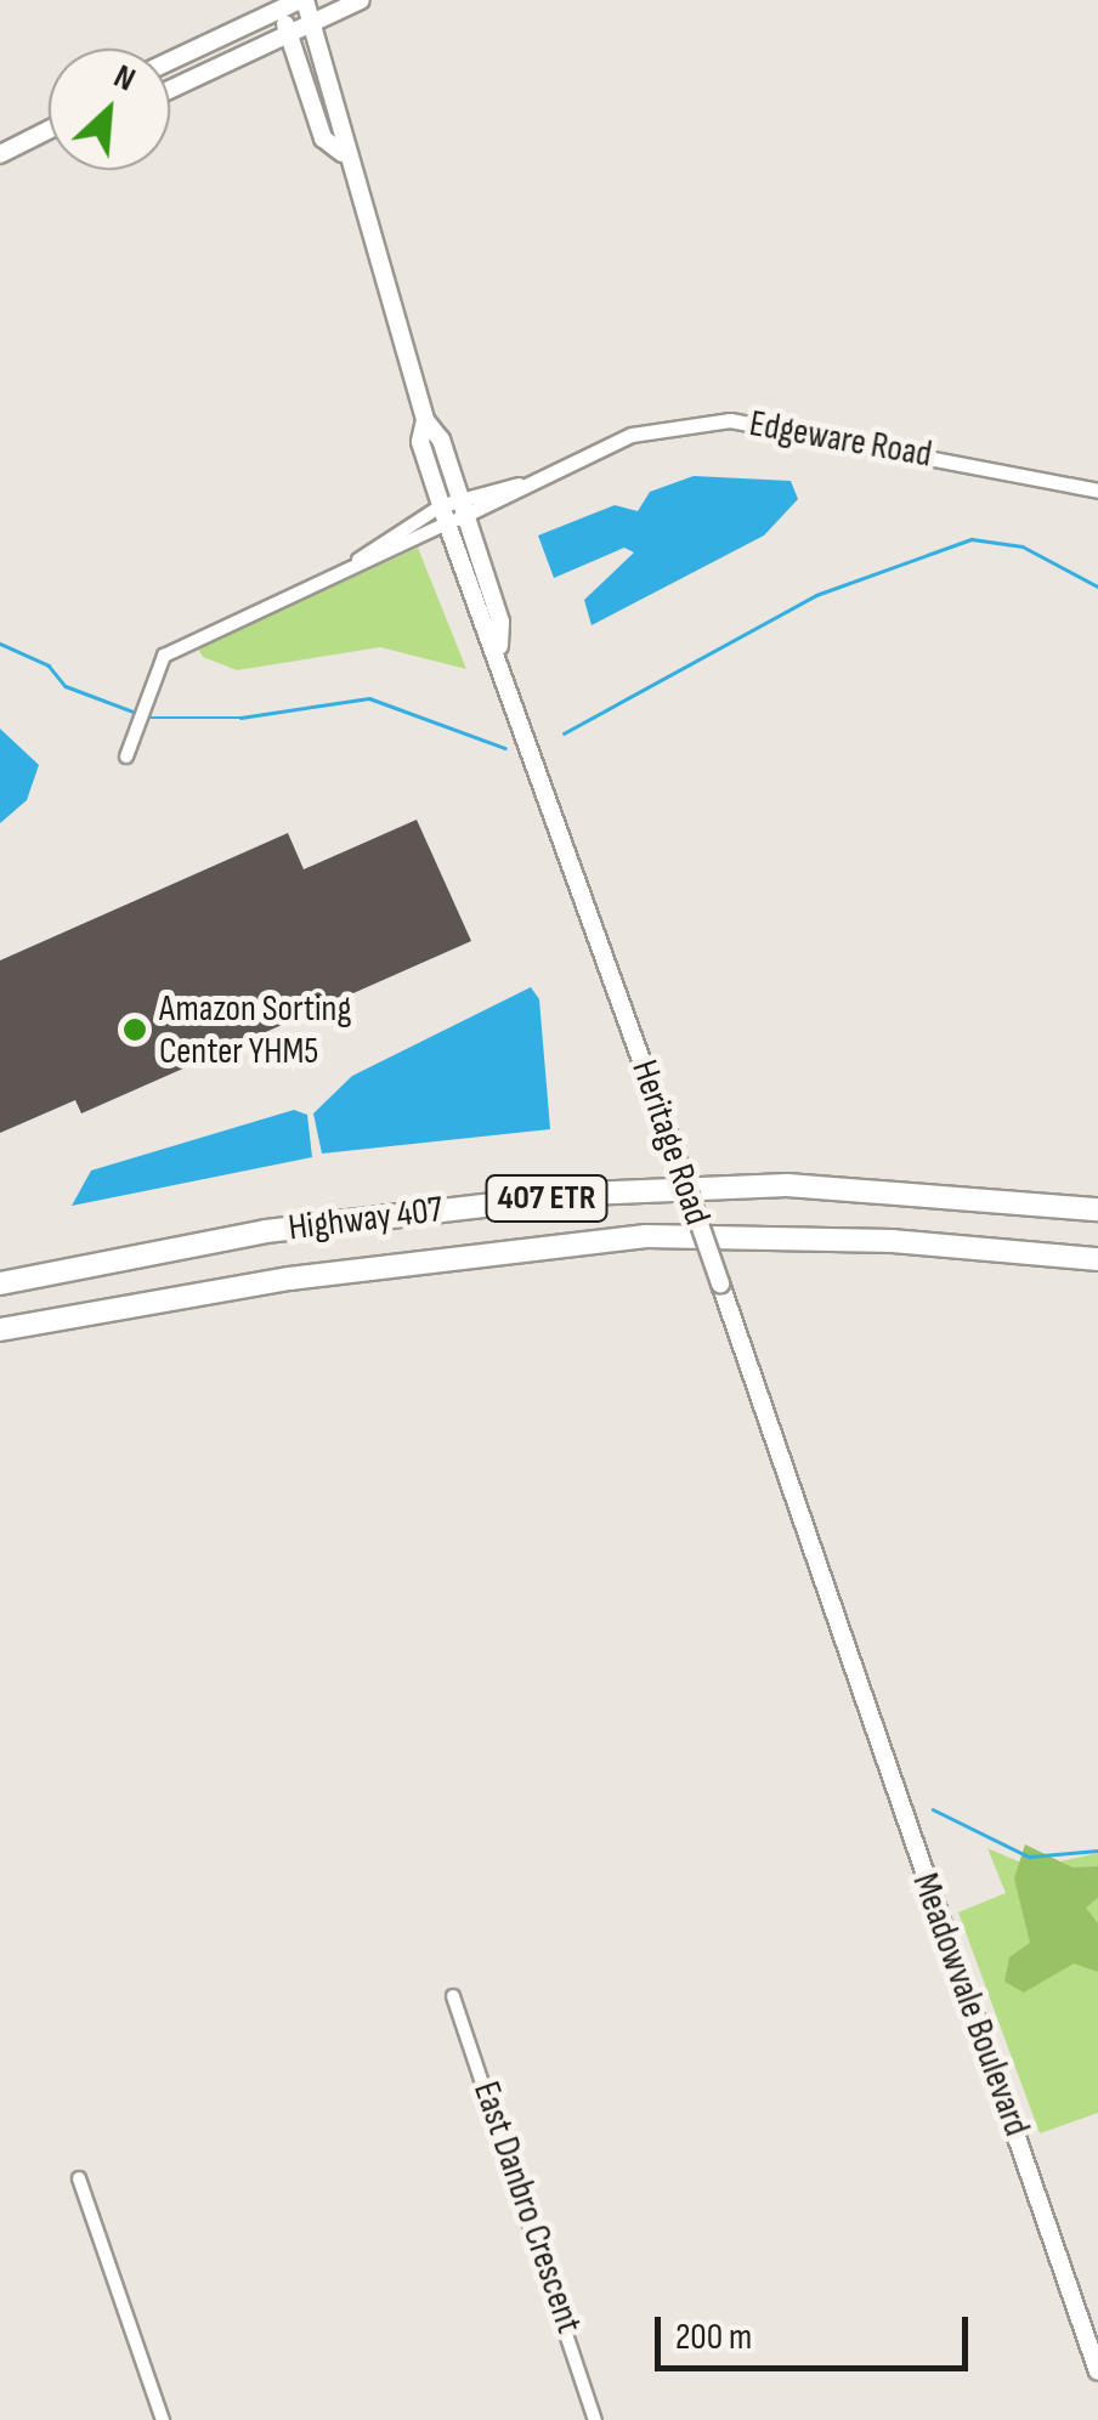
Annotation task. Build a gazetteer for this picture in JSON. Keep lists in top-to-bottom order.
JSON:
{
  "streets": {
    "highway": ["407 ETR", "Highway 407"],
    "main road": ["Heritage Road", "Meadowvale Boulevard"],
    "street": ["Edgeware Road", "East Danbro Crescent"]
  },
  "crossings": [
    ["Edgeware Road", "Heritage Road"],
    ["Heritage Road", "Meadowvale Boulevard"]
  ],
  "places": ["Amazon Sorting Center YHM5"],
  "scale_bar": "200 m",
  "north": "top right"
}
